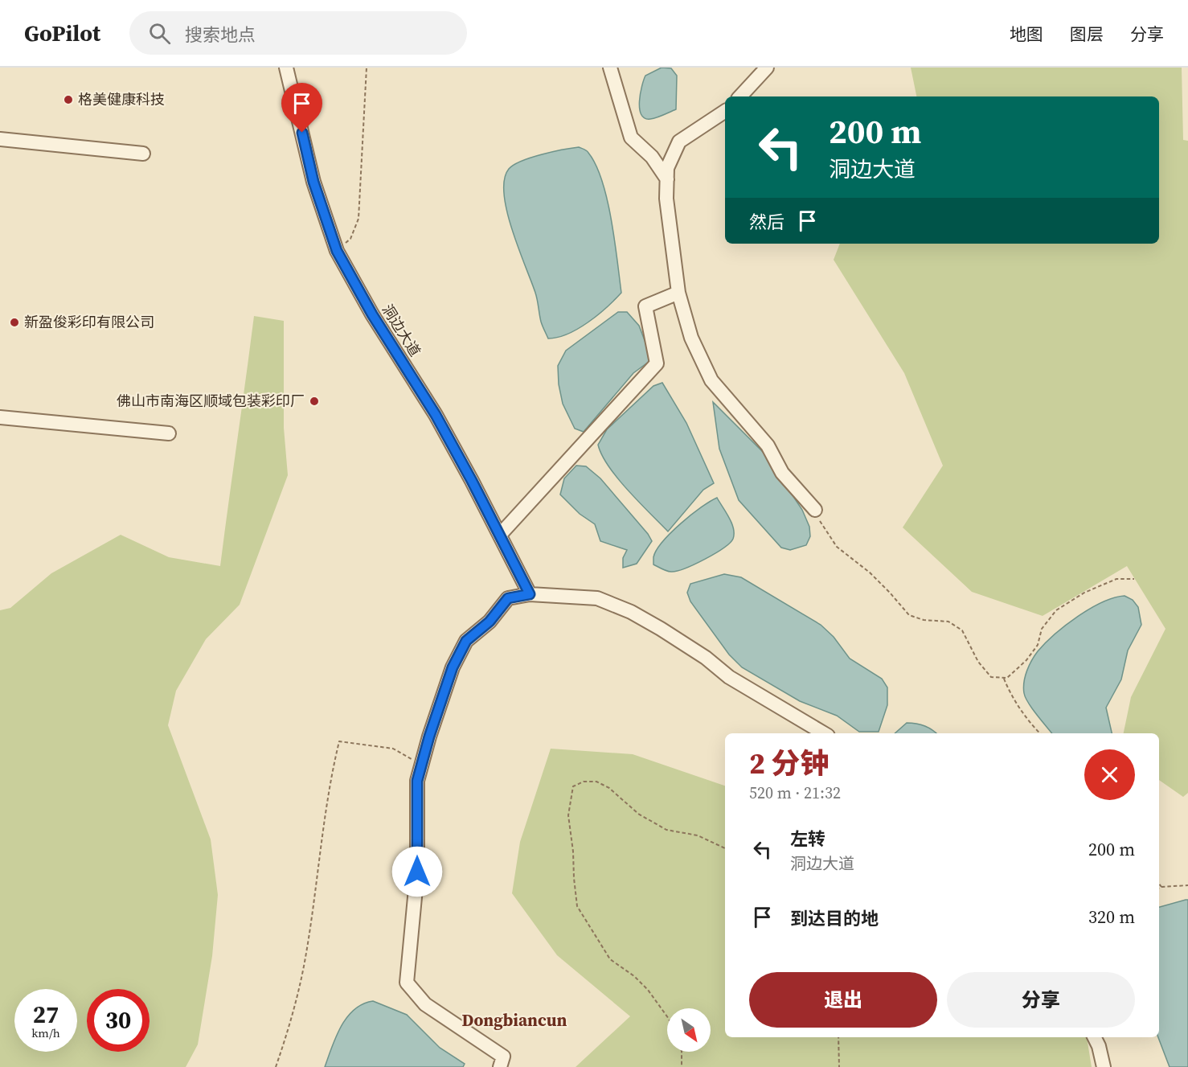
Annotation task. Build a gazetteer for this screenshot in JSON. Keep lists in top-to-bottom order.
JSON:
{
  "streets": {
    "street": ["洞边大道"]
  },
  "districts": ["Dongbiancun"],
  "places": ["格美健康科技", "新盈俊彩印有限公司", "佛山市南海区顺域包装彩印厂"],
  "north": "bottom right",
  "page": {
    "header": "GoPilot",
    "search": "搜索地点",
    "nav": ["地图", "图层", "分享"],
    "turn": ["200 m", "洞边大道"],
    "then": "然后",
    "heading": ["2 分钟", "520 m · 21:32"],
    "list": [
      {
        "name": "左转",
        "note": "洞边大道",
        "value": "200 m"
      },
      {
        "name": "到达目的地",
        "value": "320 m"
      }
    ],
    "buttons": ["退出", "分享"],
    "speed": "27 km/h",
    "limit": "30"
  }
}
